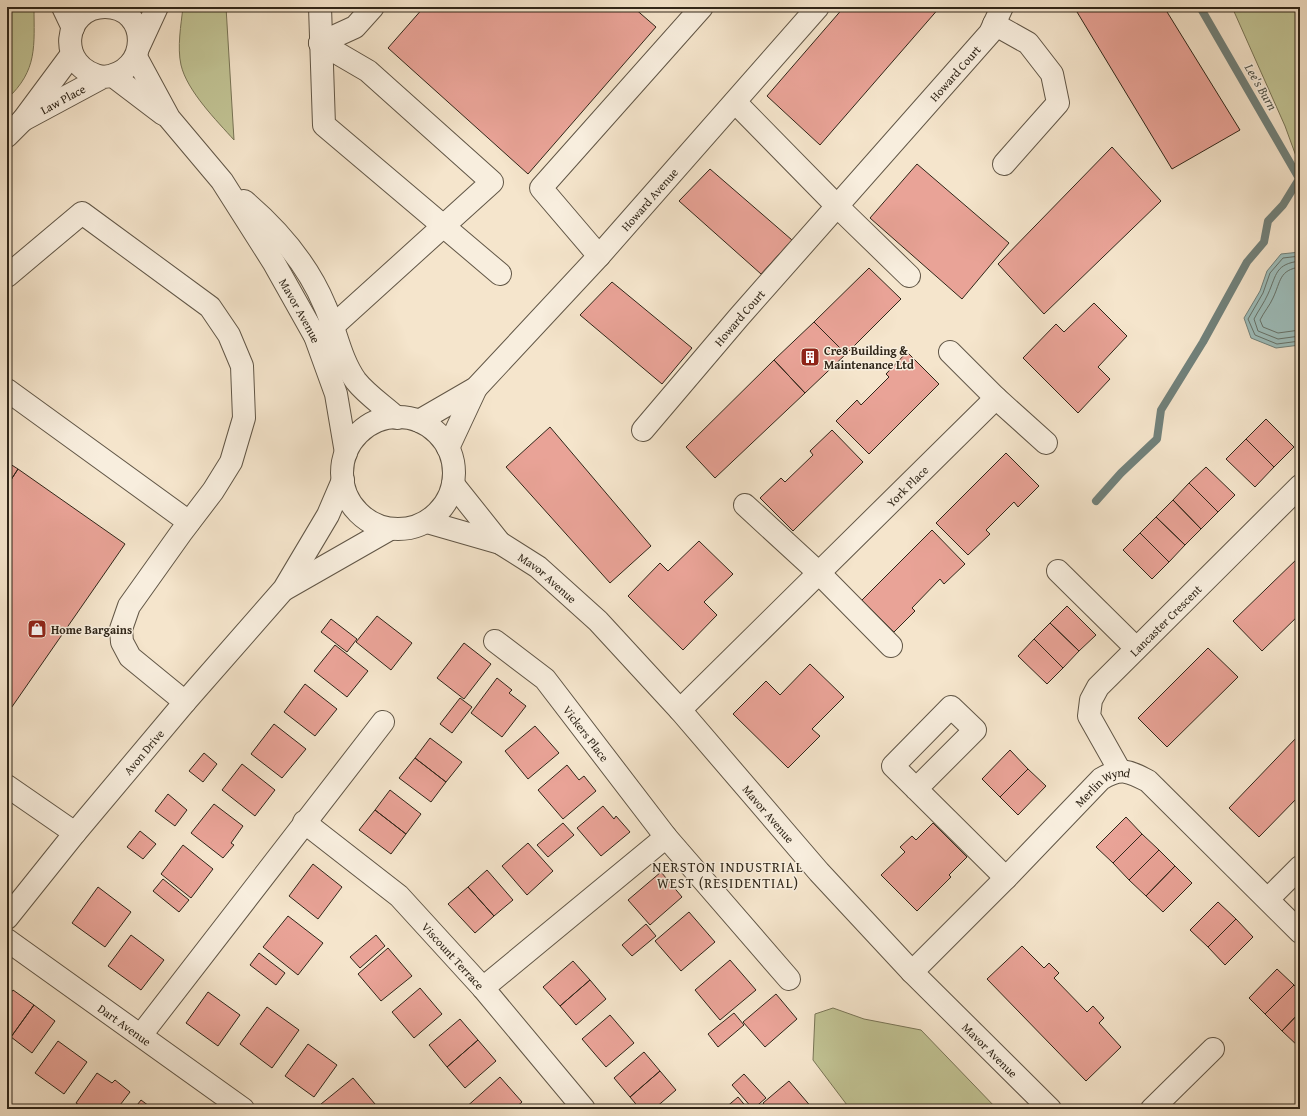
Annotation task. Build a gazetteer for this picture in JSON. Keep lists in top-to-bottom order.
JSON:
{
  "streets": {
    "street": [
      "Howard Court",
      "Law Place",
      "Howard Avenue",
      "Mavor Avenue",
      "York Place",
      "Lancaster Crescent",
      "Vickers Place",
      "Avon Drive",
      "Merlin Wynd",
      "Viscount Terrace",
      "Dart Avenue"
    ]
  },
  "crossings": [
    ["Law Place", "Mavor Avenue"],
    ["Howard Avenue", "Mavor Avenue"],
    ["Howard Avenue", "Avon Drive"],
    ["Mavor Avenue", "York Place"],
    ["Mavor Avenue", "Avon Drive"],
    ["Mavor Avenue", "Merlin Wynd"],
    ["Lancaster Crescent", "Merlin Wynd"]
  ],
  "districts": ["NERSTON INDUSTRIAL WEST (RESIDENTIAL)"],
  "water": ["Lee's Burn"],
  "places": {
    "building": ["Cre8 Building & Maintenance Ltd"],
    "shop": ["Home Bargains"]
  }
}
